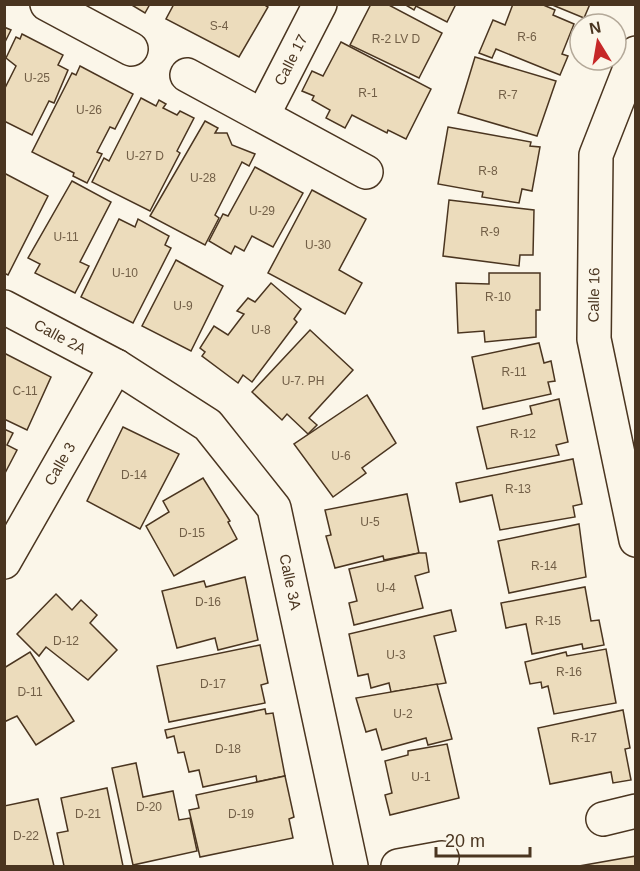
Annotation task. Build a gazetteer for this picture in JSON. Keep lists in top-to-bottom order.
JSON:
{
  "streets": {
    "street": [
      "Calle 17",
      "Calle 16",
      "Calle 2A",
      "Calle 3",
      "Calle 3A"
    ]
  },
  "crossings": [
    ["Calle 2A", "Calle 3"],
    ["Calle 2A", "Calle 3A"],
    ["Calle 3", "Calle 3A"]
  ],
  "house_numbers": [
    "S-4",
    "R-6",
    "R-2 LV D",
    "U-25",
    "R-1",
    "R-7",
    "U-26",
    "U-27 D",
    "R-8",
    "U-28",
    "U-29",
    "R-9",
    "U-11",
    "U-30",
    "U-10",
    "R-10",
    "U-9",
    "U-8",
    "R-11",
    "U-7. PH",
    "C-11",
    "R-12",
    "U-6",
    "D-14",
    "R-13",
    "U-5",
    "D-15",
    "R-14",
    "U-4",
    "D-16",
    "R-15",
    "D-12",
    "U-3",
    "R-16",
    "D-17",
    "D-11",
    "U-2",
    "R-17",
    "D-18",
    "U-1",
    "D-20",
    "D-21",
    "D-19",
    "D-22"
  ],
  "scale_bar": "20 m",
  "north": "top"
}
